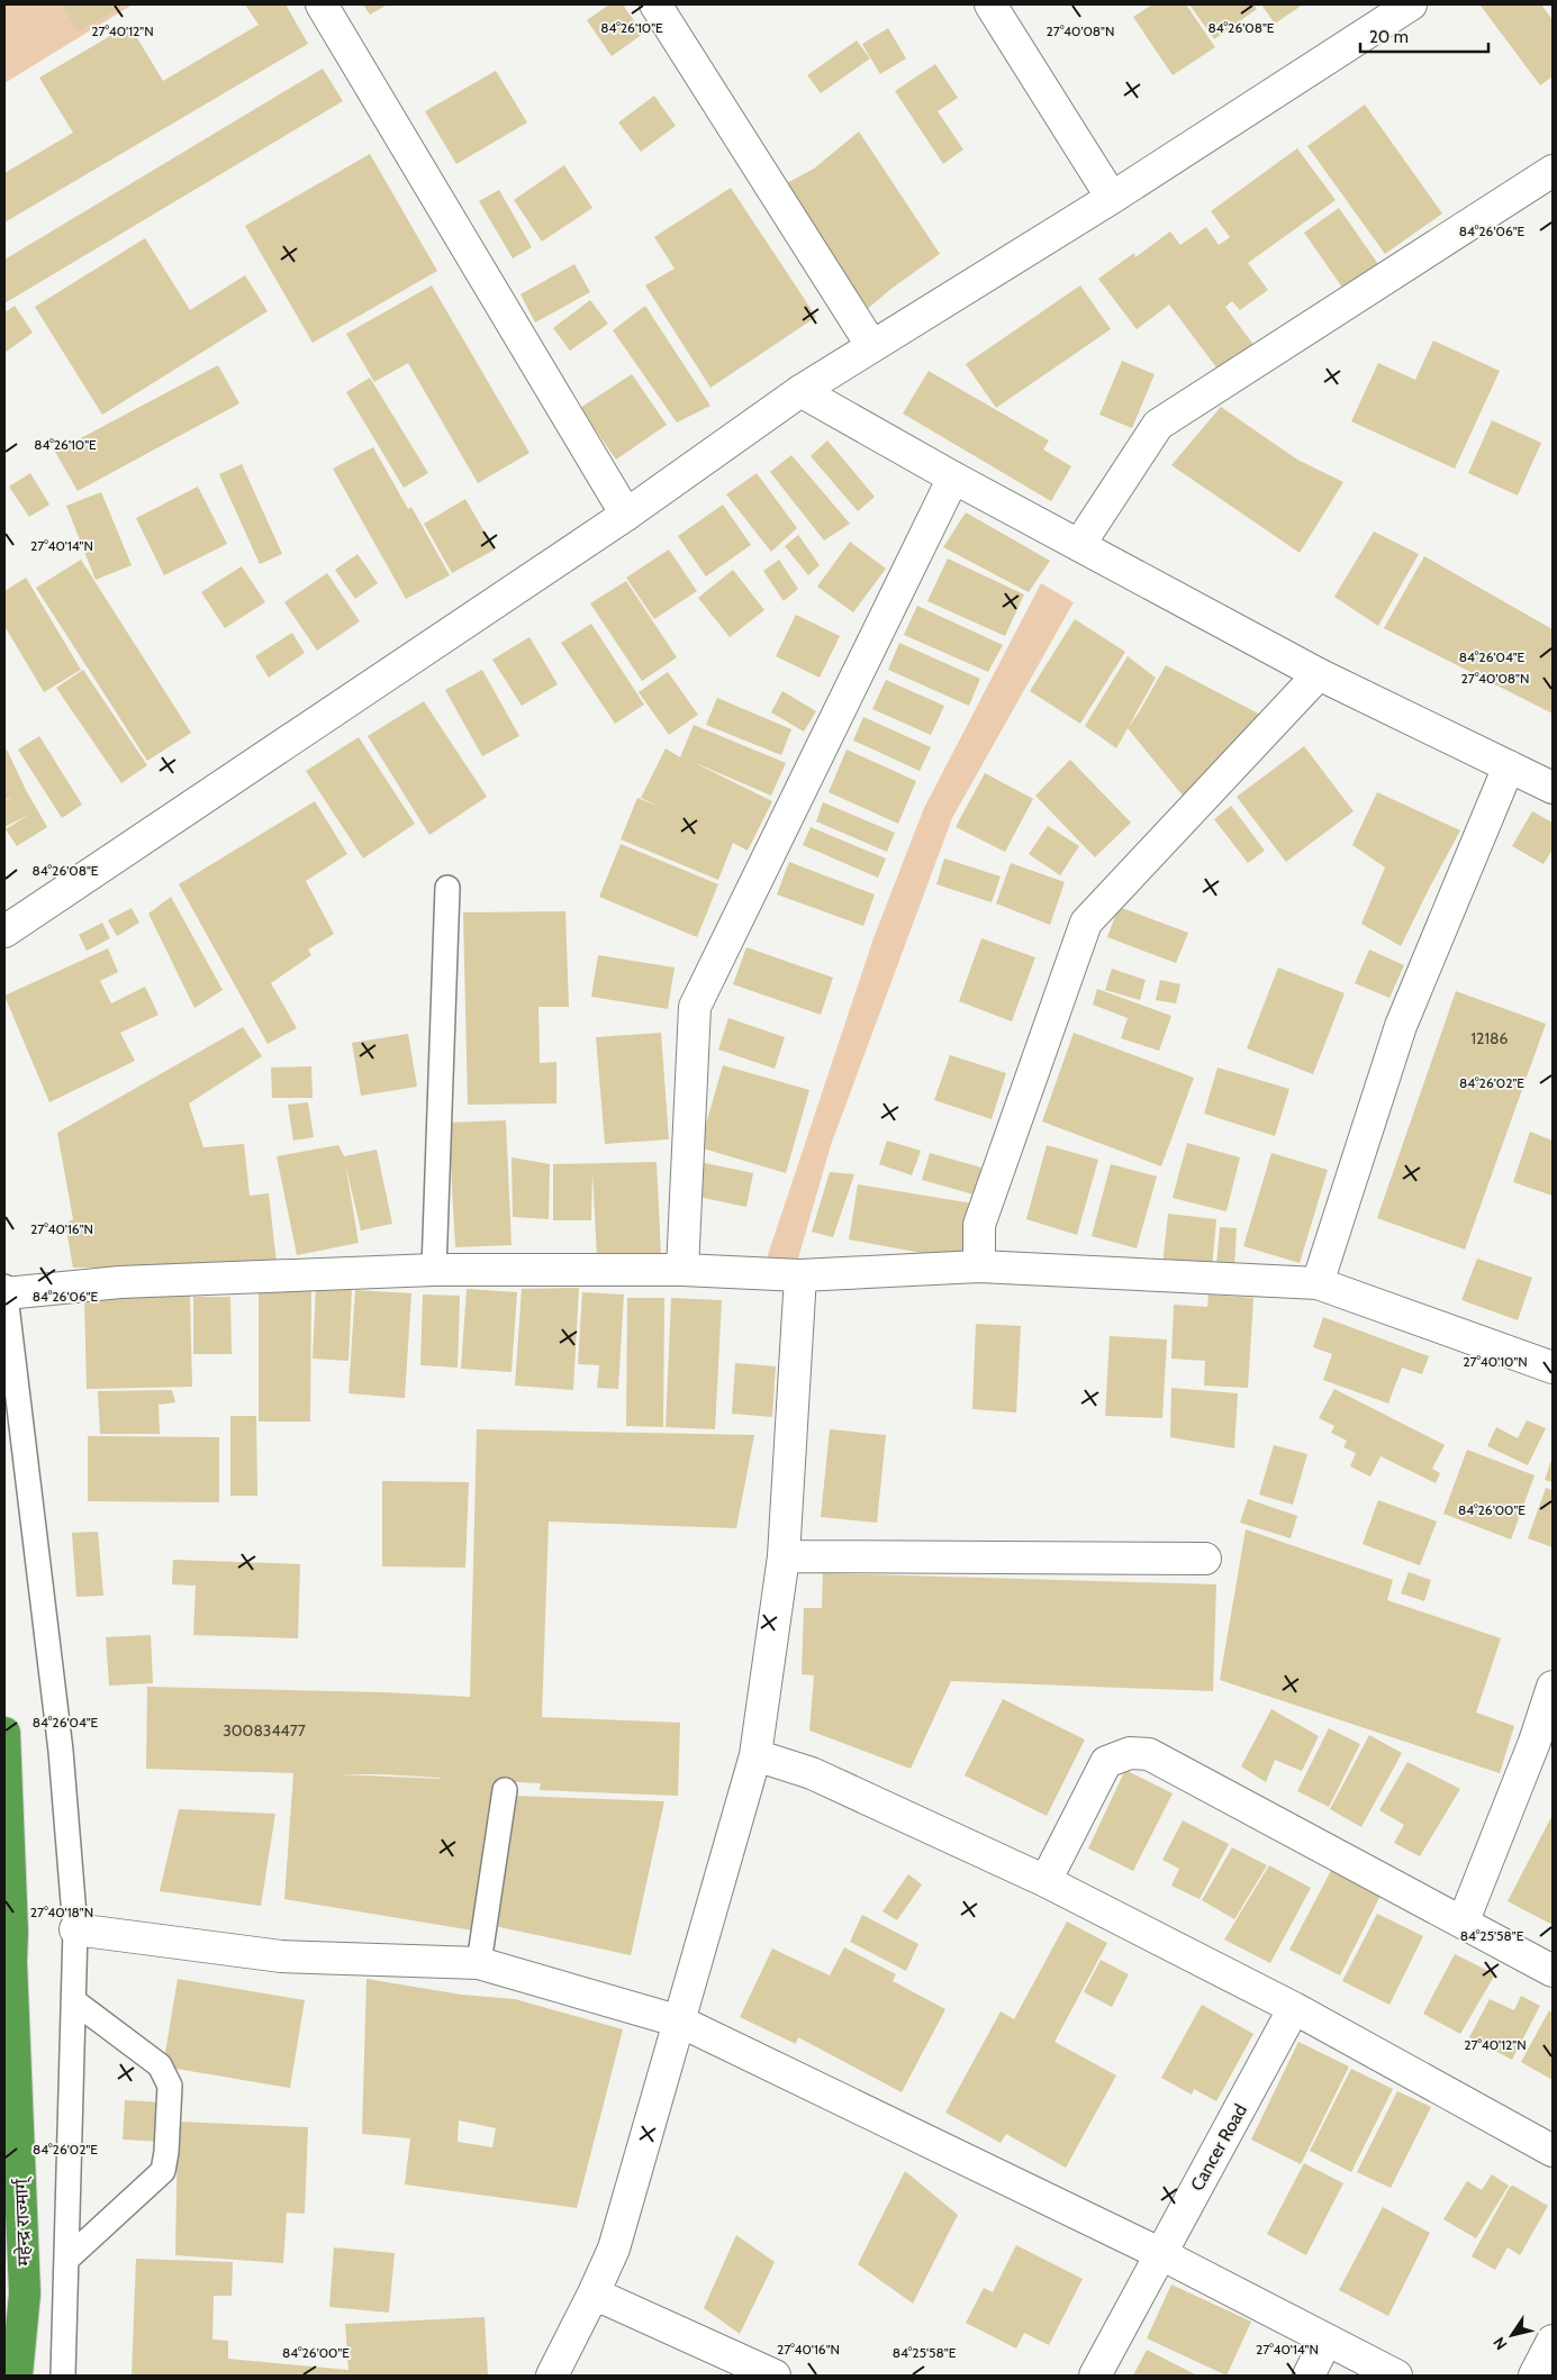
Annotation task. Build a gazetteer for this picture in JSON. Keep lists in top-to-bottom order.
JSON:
{
  "streets": {
    "highway": ["महेन्द्र राज्मार्ग्"],
    "street": ["Cancer Road"]
  },
  "house_numbers": ["12186", "300834477"],
  "scale_bar": "20 m",
  "north": "bottom left",
  "coordinates": [
    "84°26'10\"E",
    "84°26'08\"E",
    "27°40'12\"N",
    "27°40'08\"N",
    "84°26'06\"E",
    "27°40'14\"N",
    "84°26'04\"E",
    "84°26'02\"E",
    "27°40'16\"N",
    "27°40'10\"N",
    "84°26'00\"E",
    "27°40'18\"N",
    "84°25'58\"E"
  ]
}
